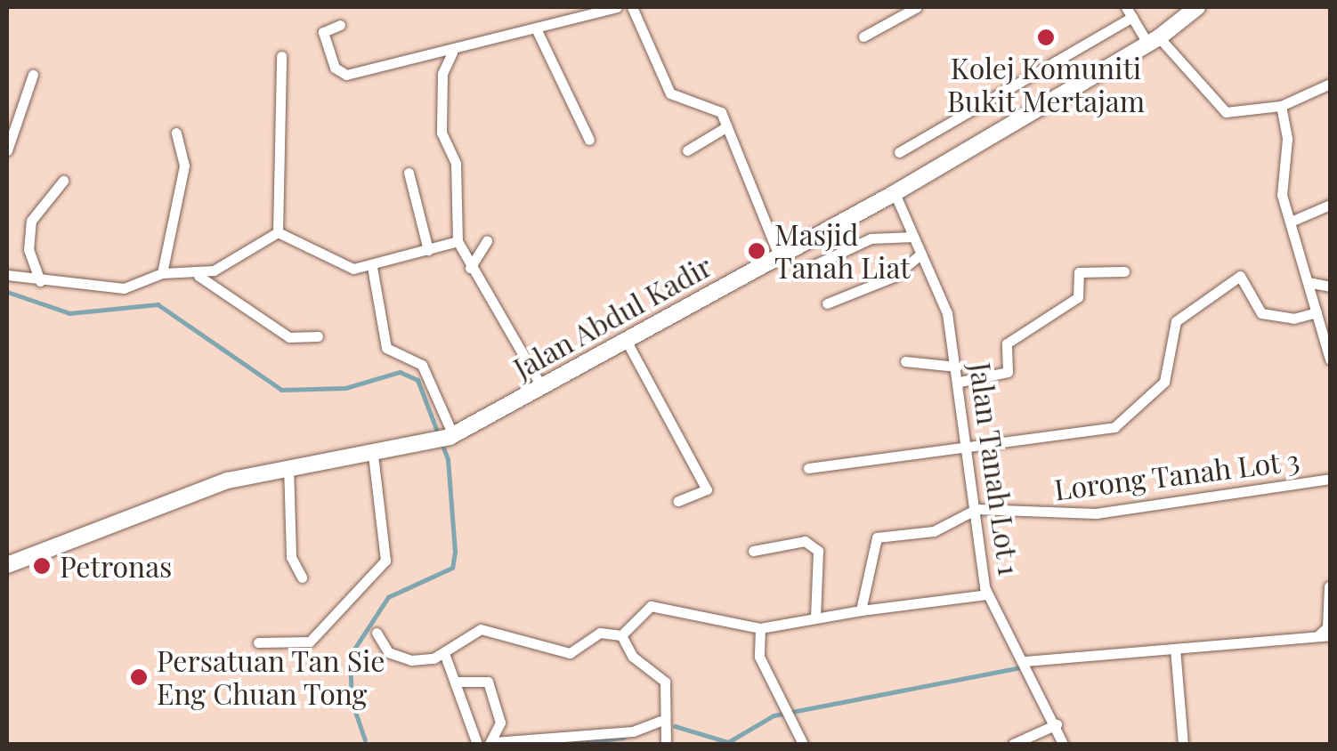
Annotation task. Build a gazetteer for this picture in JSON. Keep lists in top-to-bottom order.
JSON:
{
  "streets": {
    "main road": ["Jalan Abdul Kadir"],
    "street": ["Jalan Tanah Lot 1", "Lorong Tanah Lot 3"]
  },
  "crossings": [
    ["Jalan Abdul Kadir", "Jalan Tanah Lot 1"],
    ["Jalan Tanah Lot 1", "Lorong Tanah Lot 3"]
  ],
  "places": [
    "Kolej Komuniti Bukit Mertajam",
    "Masjid Tanah Liat",
    "Petronas",
    "Persatuan Tan Sie Eng Chuan Tong"
  ]
}
